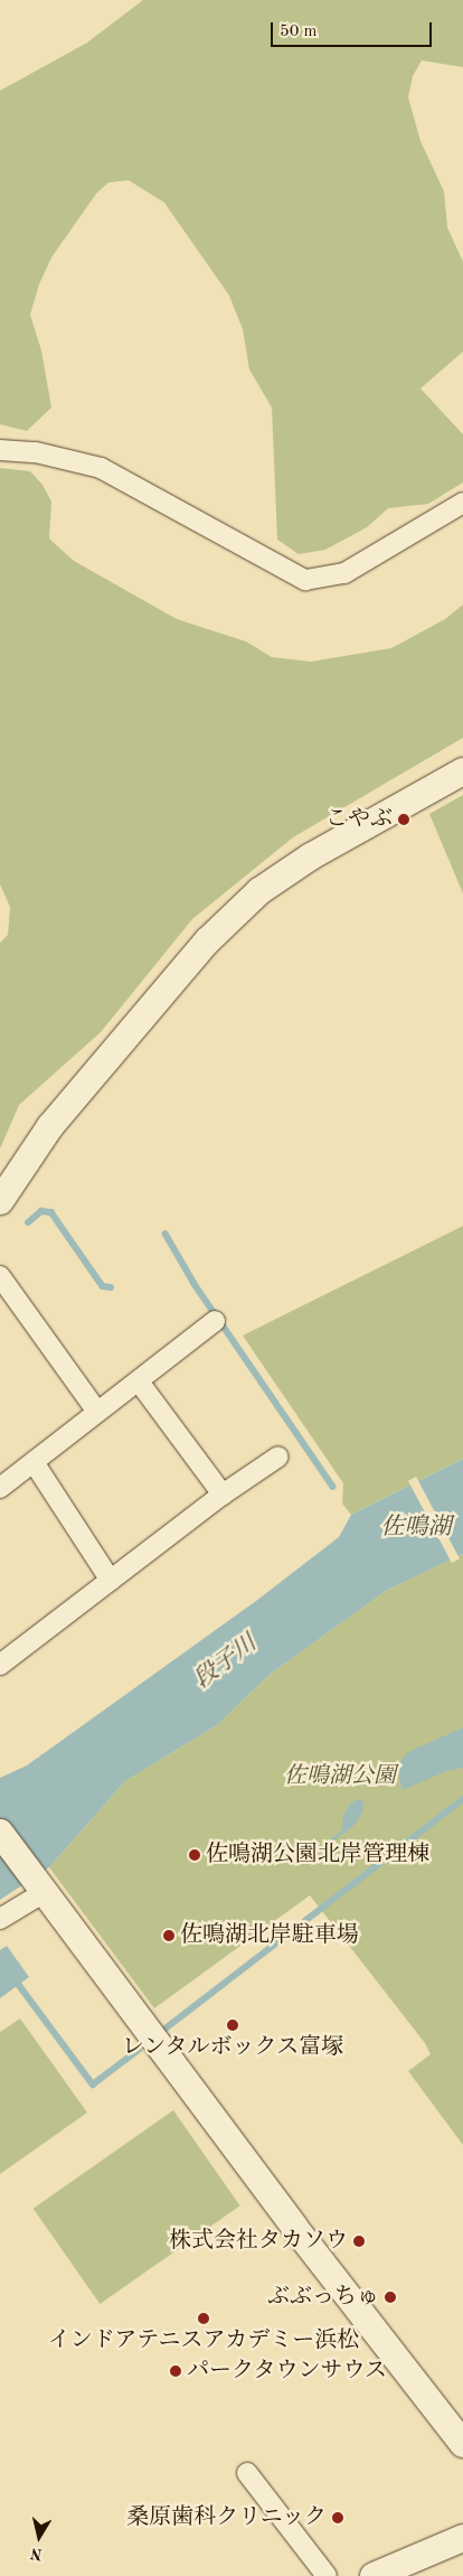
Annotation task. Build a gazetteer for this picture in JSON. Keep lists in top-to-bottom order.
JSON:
{
  "water": ["佐鳴湖", "段子川"],
  "parks": ["佐鳴湖公園"],
  "places": [
    "こやぶ",
    "佐鳴湖公園北岸管理棟",
    "佐鳴湖北岸駐車場",
    "レンタルボックス富塚",
    "株式会社タカソウ",
    "ぶぶっちゅ",
    "インドアテニスアカデミー浜松",
    "パークタウンサウス",
    "桑原歯科クリニック"
  ],
  "scale_bar": "50 m",
  "north": "bottom"
}
